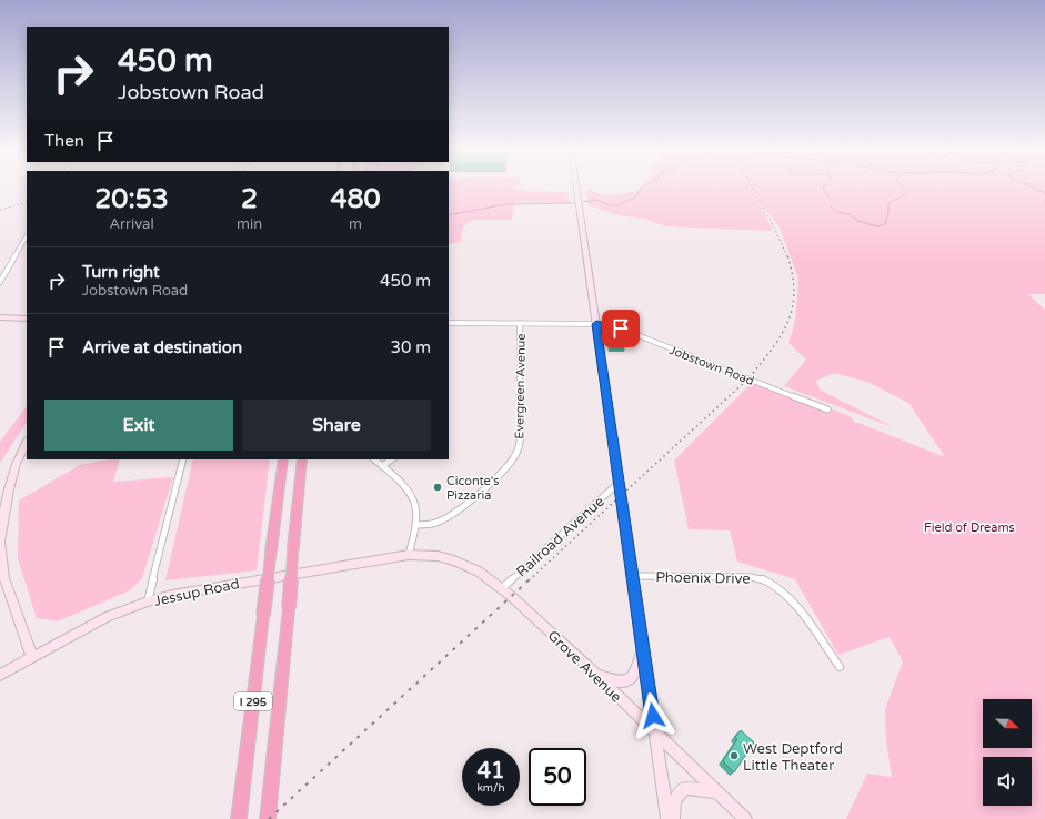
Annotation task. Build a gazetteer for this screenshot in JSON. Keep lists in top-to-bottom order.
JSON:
{
  "streets": {
    "highway": ["I 295"],
    "main road": ["Jessup Road", "Grove Avenue"],
    "street": [
      "Jobstown Road",
      "Evergreen Avenue",
      "Railroad Avenue",
      "Phoenix Drive"
    ]
  },
  "crossings": [
    ["Jobstown Road", "Evergreen Avenue"],
    ["Railroad Avenue", "Jessup Road"],
    ["Railroad Avenue", "Grove Avenue"],
    ["Jessup Road", "Grove Avenue"]
  ],
  "parks": ["Field of Dreams"],
  "places": ["Ciconte's Pizzaria", "West Deptford Little Theater"],
  "north": "right",
  "page": {
    "turn": ["450 m", "Jobstown Road"],
    "then": "Then",
    "eta": [
      "20:53",
      "Arrival",
      "2",
      "min",
      "480",
      "m"
    ],
    "list": [
      {
        "name": "Turn right",
        "note": "Jobstown Road",
        "value": "450 m"
      },
      {
        "name": "Arrive at destination",
        "value": "30 m"
      }
    ],
    "buttons": ["Exit", "Share"],
    "speed": "41 km/h",
    "limit": "50"
  }
}
